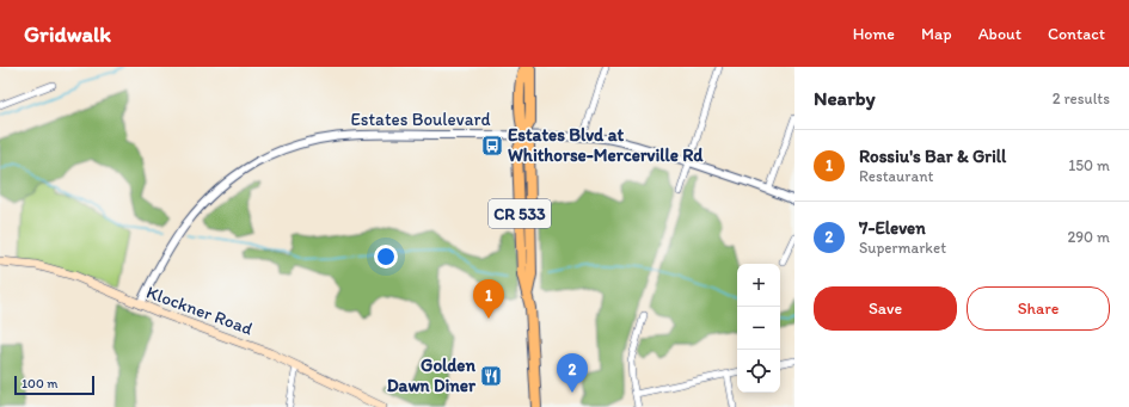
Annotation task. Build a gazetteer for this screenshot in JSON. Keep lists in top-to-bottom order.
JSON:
{
  "streets": {
    "main road": ["CR 533", "Klockner Road"],
    "street": ["Estates Boulevard"]
  },
  "crossings": [
    ["Estates Boulevard", "CR 533"],
    ["Estates Boulevard", "Klockner Road"]
  ],
  "places": {
    "bus stop": ["Estates Blvd at Whithorse-Mercerville Rd"],
    "restaurant": ["Golden Dawn Diner"]
  },
  "scale_bar": "100 m",
  "page": {
    "header": "Gridwalk",
    "nav": [
      "Home",
      "Map",
      "About",
      "Contact"
    ],
    "heading": ["Nearby", "2 results"],
    "list": [
      {
        "mark": "1",
        "name": "Rossiu's Bar & Grill",
        "note": "Restaurant",
        "value": "150 m"
      },
      {
        "mark": "2",
        "name": "7-Eleven",
        "note": "Supermarket",
        "value": "290 m"
      }
    ],
    "map_buttons": ["+", "−"],
    "buttons": ["Save", "Share"],
    "pins": ["1", "2"],
    "scale": "100 m"
  }
}
